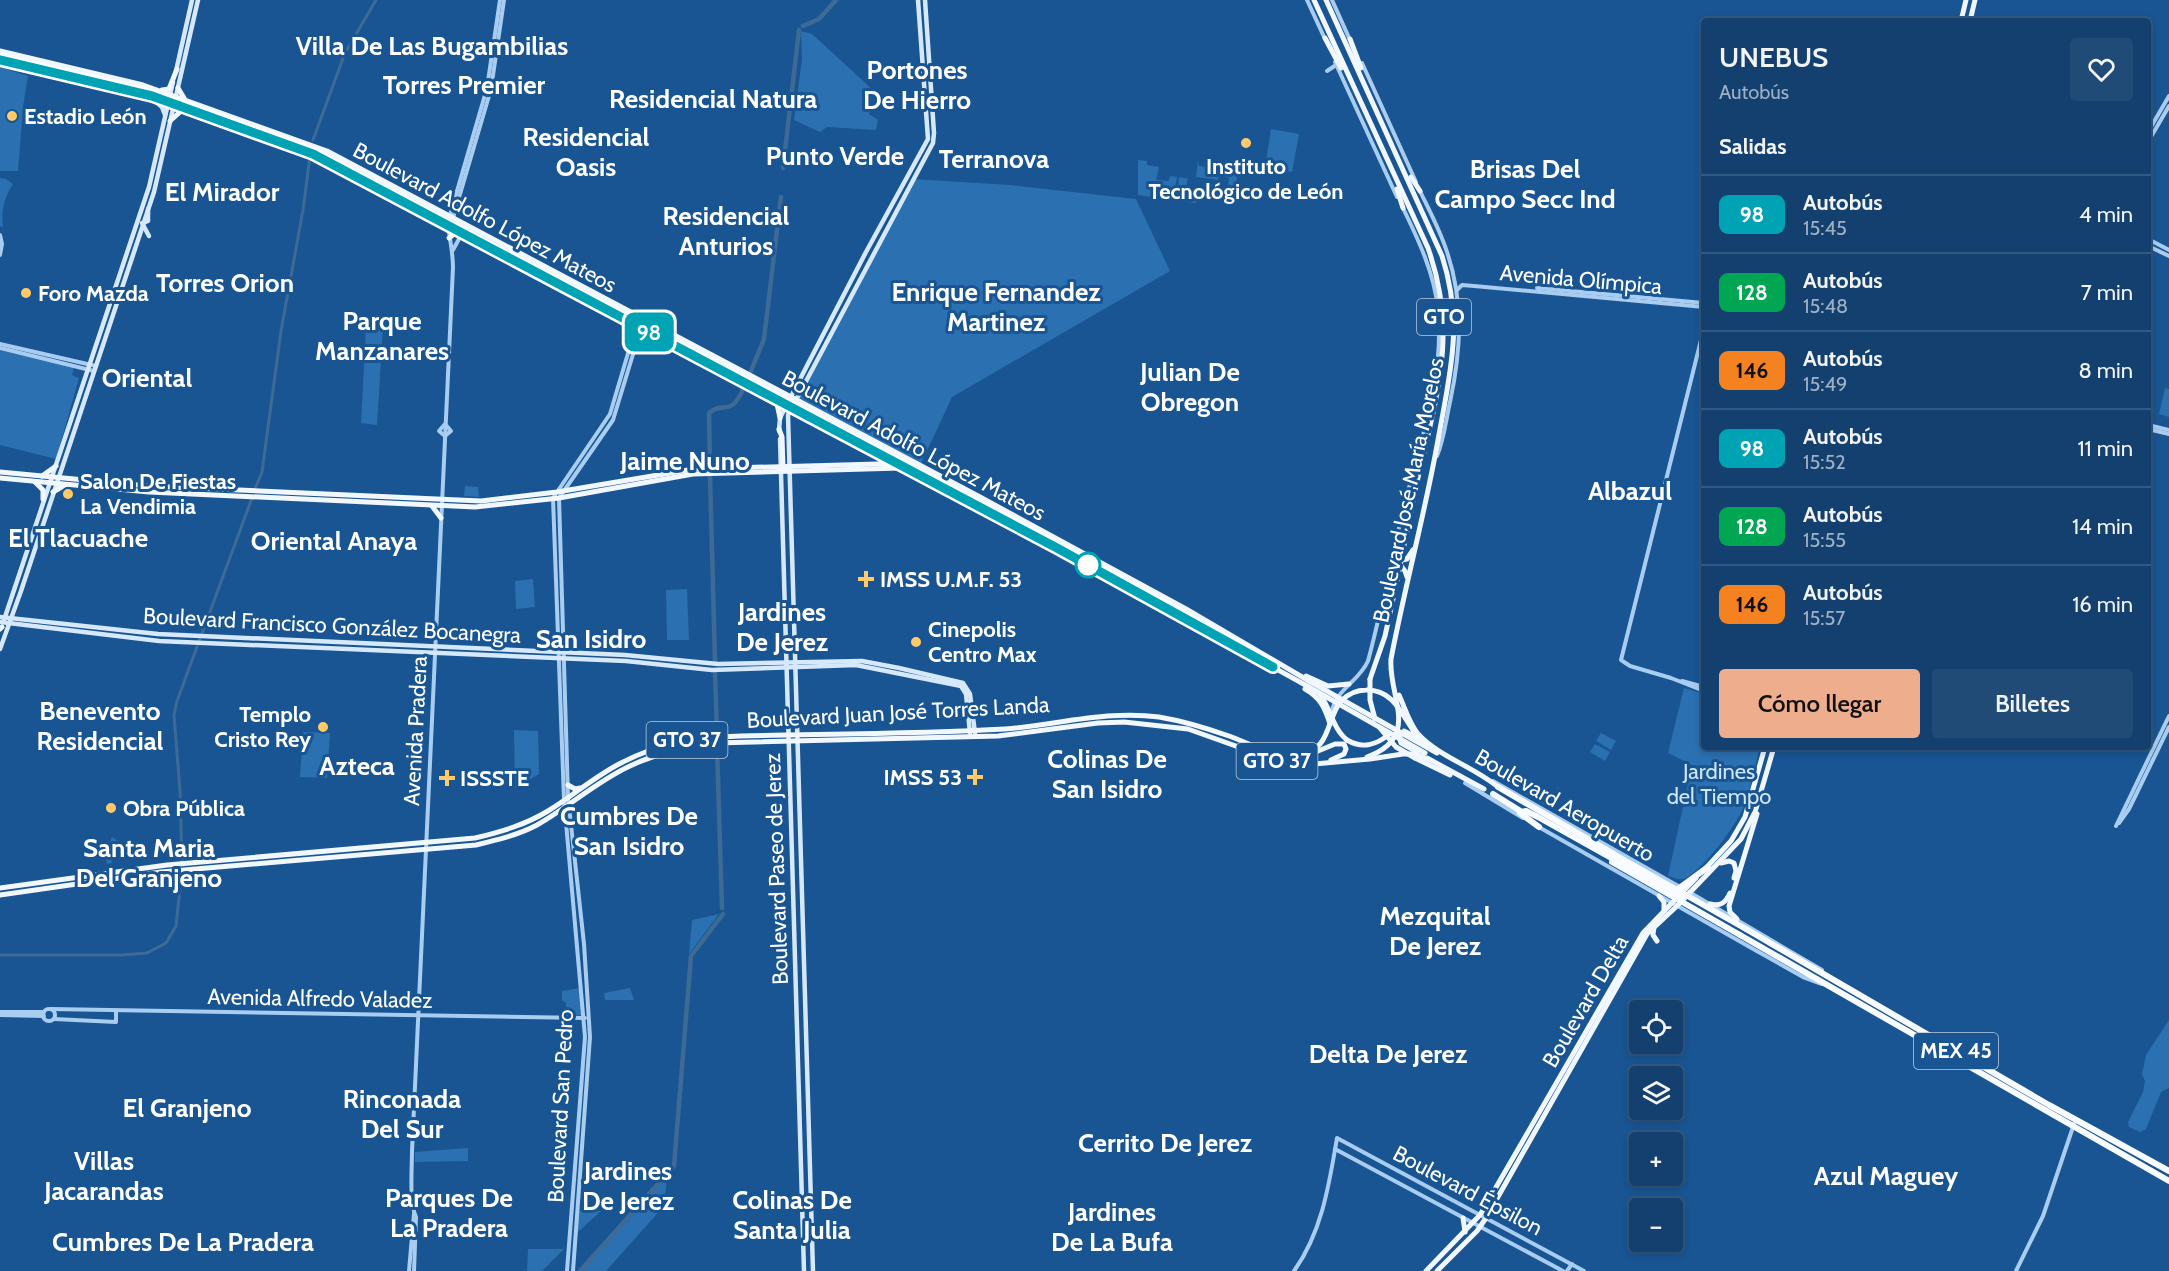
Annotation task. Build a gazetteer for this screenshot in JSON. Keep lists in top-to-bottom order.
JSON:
{
  "streets": {
    "highway": ["Boulevard Aeropuerto", "MEX 45"],
    "main road": [
      "Boulevard Adolfo López Mateos",
      "GTO",
      "Boulevard José María Morelos",
      "Boulevard Francisco González Bocanegra",
      "Boulevard Juan José Torres Landa",
      "GTO 37",
      "Boulevard Paseo de Jerez",
      "Boulevard Delta"
    ],
    "street": [
      "Avenida Olímpica",
      "Avenida Pradera",
      "Avenida Alfredo Valadez",
      "Boulevard San Pedro",
      "Boulevard Épsilon"
    ]
  },
  "crossings": [
    ["Boulevard Adolfo López Mateos", "Avenida Pradera"],
    ["Boulevard Adolfo López Mateos", "Boulevard Aeropuerto"],
    ["Boulevard Adolfo López Mateos", "Boulevard Paseo de Jerez"],
    ["GTO", "Boulevard José María Morelos"],
    ["GTO", "Boulevard Juan José Torres Landa"],
    ["GTO", "Boulevard Aeropuerto"],
    ["Boulevard José María Morelos", "Boulevard Aeropuerto"],
    ["Boulevard Francisco González Bocanegra", "Boulevard Juan José Torres Landa"],
    ["Boulevard Francisco González Bocanegra", "Avenida Pradera"],
    ["Boulevard Francisco González Bocanegra", "Boulevard Paseo de Jerez"],
    ["Boulevard Francisco González Bocanegra", "Boulevard San Pedro"],
    ["Boulevard Juan José Torres Landa", "Avenida Pradera"],
    ["Boulevard Juan José Torres Landa", "Boulevard Aeropuerto"],
    ["Boulevard Juan José Torres Landa", "Boulevard Paseo de Jerez"],
    ["Boulevard Juan José Torres Landa", "Boulevard San Pedro"],
    ["Avenida Pradera", "Avenida Alfredo Valadez"],
    ["Boulevard Aeropuerto", "Boulevard Delta"],
    ["Avenida Alfredo Valadez", "Boulevard San Pedro"],
    ["Boulevard Delta", "Boulevard Épsilon"]
  ],
  "districts": [
    "Villa De Las Bugambilias",
    "Portones De Hierro",
    "Torres Premier",
    "Residencial Natura",
    "Residencial Oasis",
    "Punto Verde",
    "Terranova",
    "Brisas Del Campo Secc Ind",
    "El Mirador",
    "Residencial Anturios",
    "Torres Orion",
    "Enrique Fernandez Martinez",
    "Parque Manzanares",
    "Julian De Obregon",
    "Oriental",
    "Jaime Nuno",
    "Albazul",
    "El Tlacuache",
    "Oriental Anaya",
    "Jardines De Jerez",
    "San Isidro",
    "Benevento Residencial",
    "Colinas De San Isidro",
    "Azteca",
    "Cumbres De San Isidro",
    "Santa Maria Del Granjeno",
    "Mezquital De Jerez",
    "Delta De Jerez",
    "Rinconada Del Sur",
    "El Granjeno",
    "Cerrito De Jerez",
    "Villas Jacarandas",
    "Jardines De Jerez",
    "Azul Maguey",
    "Parques De La Pradera",
    "Colinas De Santa Julia",
    "Jardines De La Bufa",
    "Cumbres De La Pradera"
  ],
  "parks": ["Jardines del Tiempo"],
  "places": {
    "other": [
      "Estadio León",
      "Instituto Tecnológico de León",
      "Foro Mazda",
      "Salon De Fiestas La Vendimia",
      "Cinepolis Centro Max",
      "Templo Cristo Rey",
      "Obra Pública"
    ],
    "health": ["IMSS U.M.F. 53", "IMSS 53", "ISSSTE"]
  },
  "lines": ["bus line 98"],
  "page": {
    "on_map": "98",
    "heading": [
      ["UNEBUS", "Autobús"],
      "Salidas"
    ],
    "list": [
      {
        "mark": "98",
        "name": "Autobús",
        "note": "15:45",
        "value": "4 min"
      },
      {
        "mark": "128",
        "name": "Autobús",
        "note": "15:48",
        "value": "7 min"
      },
      {
        "mark": "146",
        "name": "Autobús",
        "note": "15:49",
        "value": "8 min"
      },
      {
        "mark": "98",
        "name": "Autobús",
        "note": "15:52",
        "value": "11 min"
      },
      {
        "mark": "128",
        "name": "Autobús",
        "note": "15:55",
        "value": "14 min"
      },
      {
        "mark": "146",
        "name": "Autobús",
        "note": "15:57",
        "value": "16 min"
      }
    ],
    "buttons": ["Cómo llegar", "Billetes"],
    "map_buttons": ["+", "−"]
  }
}
